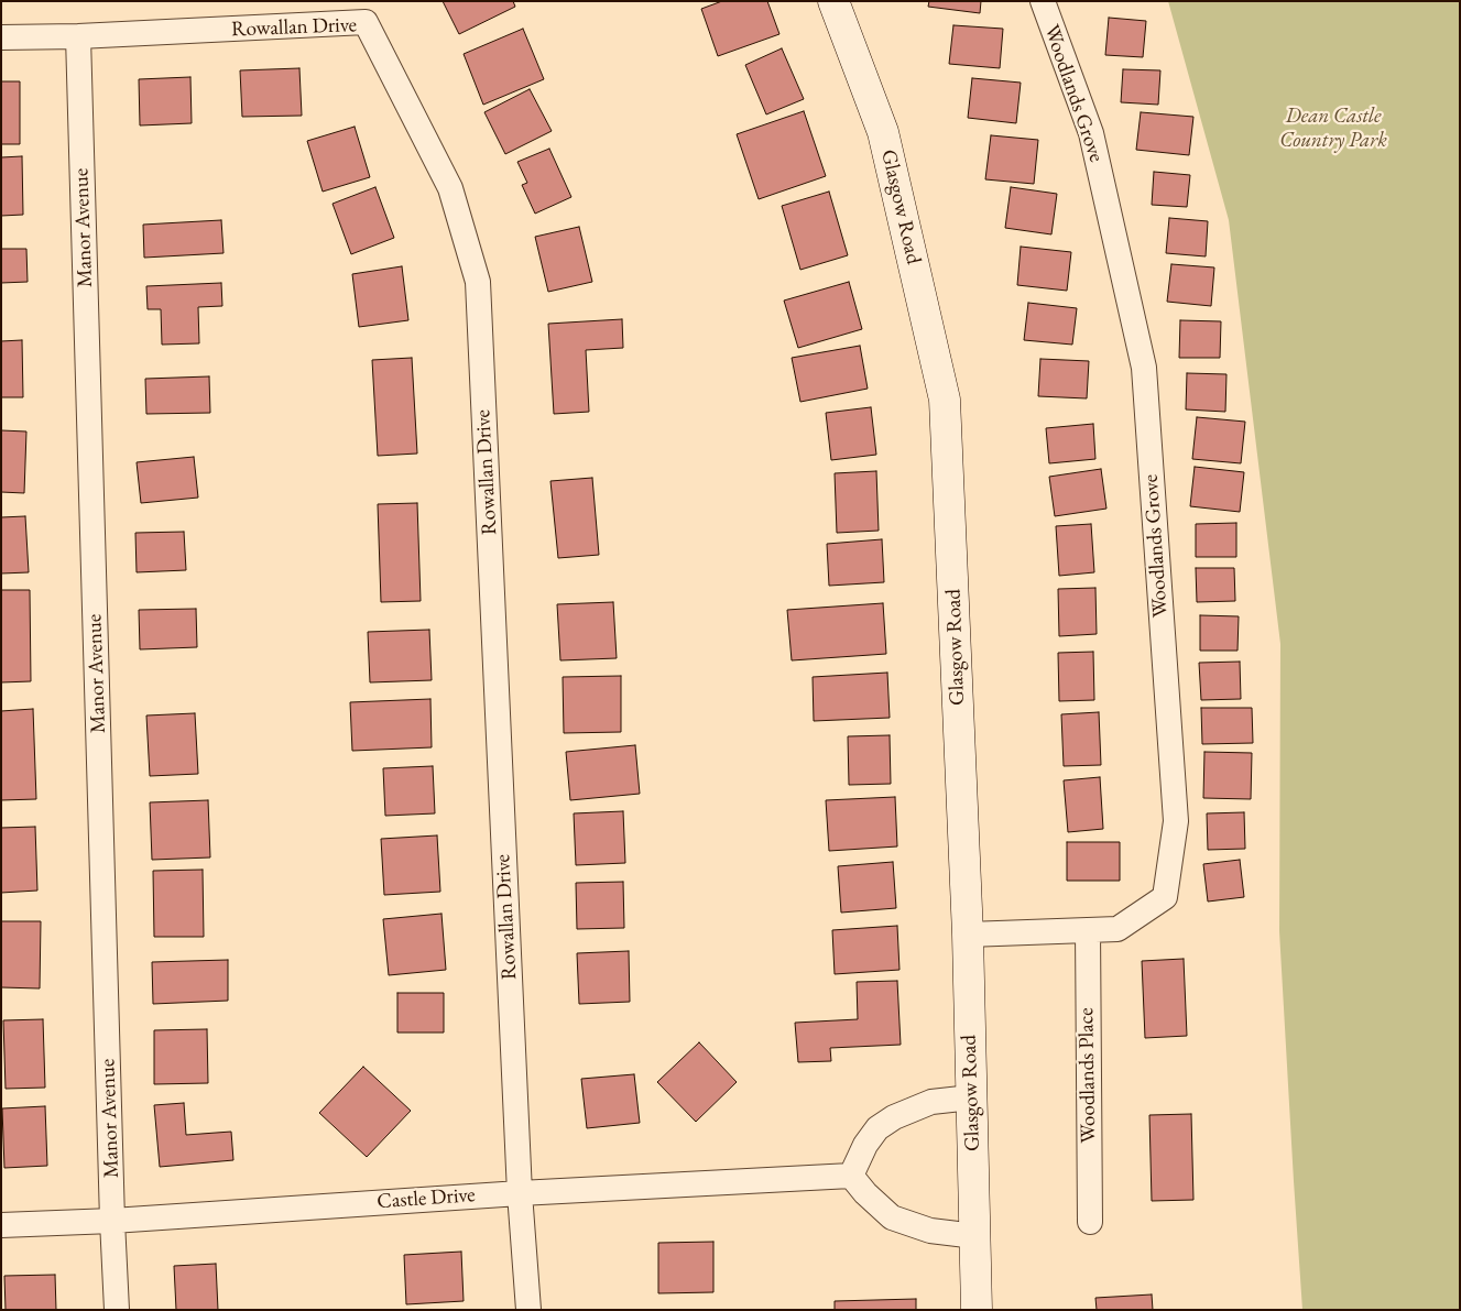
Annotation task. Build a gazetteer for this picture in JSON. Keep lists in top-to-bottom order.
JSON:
{
  "streets": {
    "main road": ["Glasgow Road"],
    "street": [
      "Rowallan Drive",
      "Woodlands Grove",
      "Manor Avenue",
      "Woodlands Place",
      "Castle Drive"
    ]
  },
  "crossings": [
    ["Rowallan Drive", "Manor Avenue"],
    ["Rowallan Drive", "Castle Drive"],
    ["Woodlands Grove", "Glasgow Road"],
    ["Woodlands Grove", "Woodlands Place"],
    ["Manor Avenue", "Castle Drive"]
  ],
  "parks": ["Dean Castle Country Park"]
}
